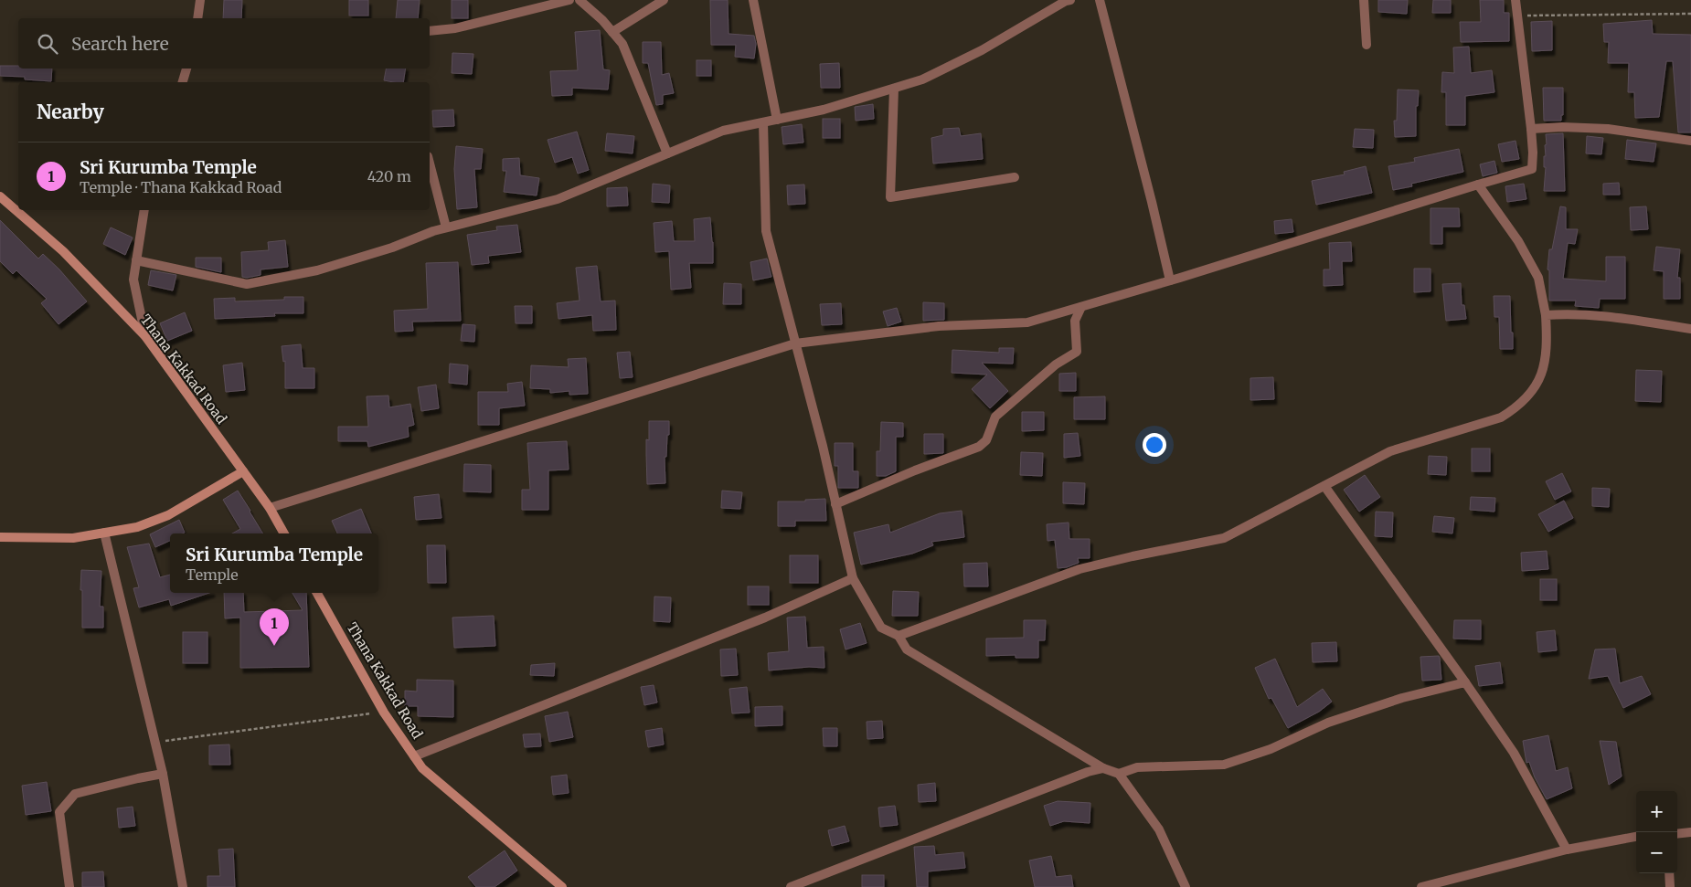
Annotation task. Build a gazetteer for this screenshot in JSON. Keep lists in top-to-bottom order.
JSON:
{
  "streets": {
    "main road": ["Thana Kakkad Road"]
  },
  "page": {
    "search": "Search here",
    "heading": "Nearby",
    "list": [
      {
        "mark": "1",
        "name": "Sri Kurumba Temple",
        "note": "Temple · Thana Kakkad Road",
        "value": "420 m"
      }
    ],
    "popup": ["Sri Kurumba Temple", "Temple"],
    "pins": "1",
    "map_buttons": ["+", "−"]
  }
}
